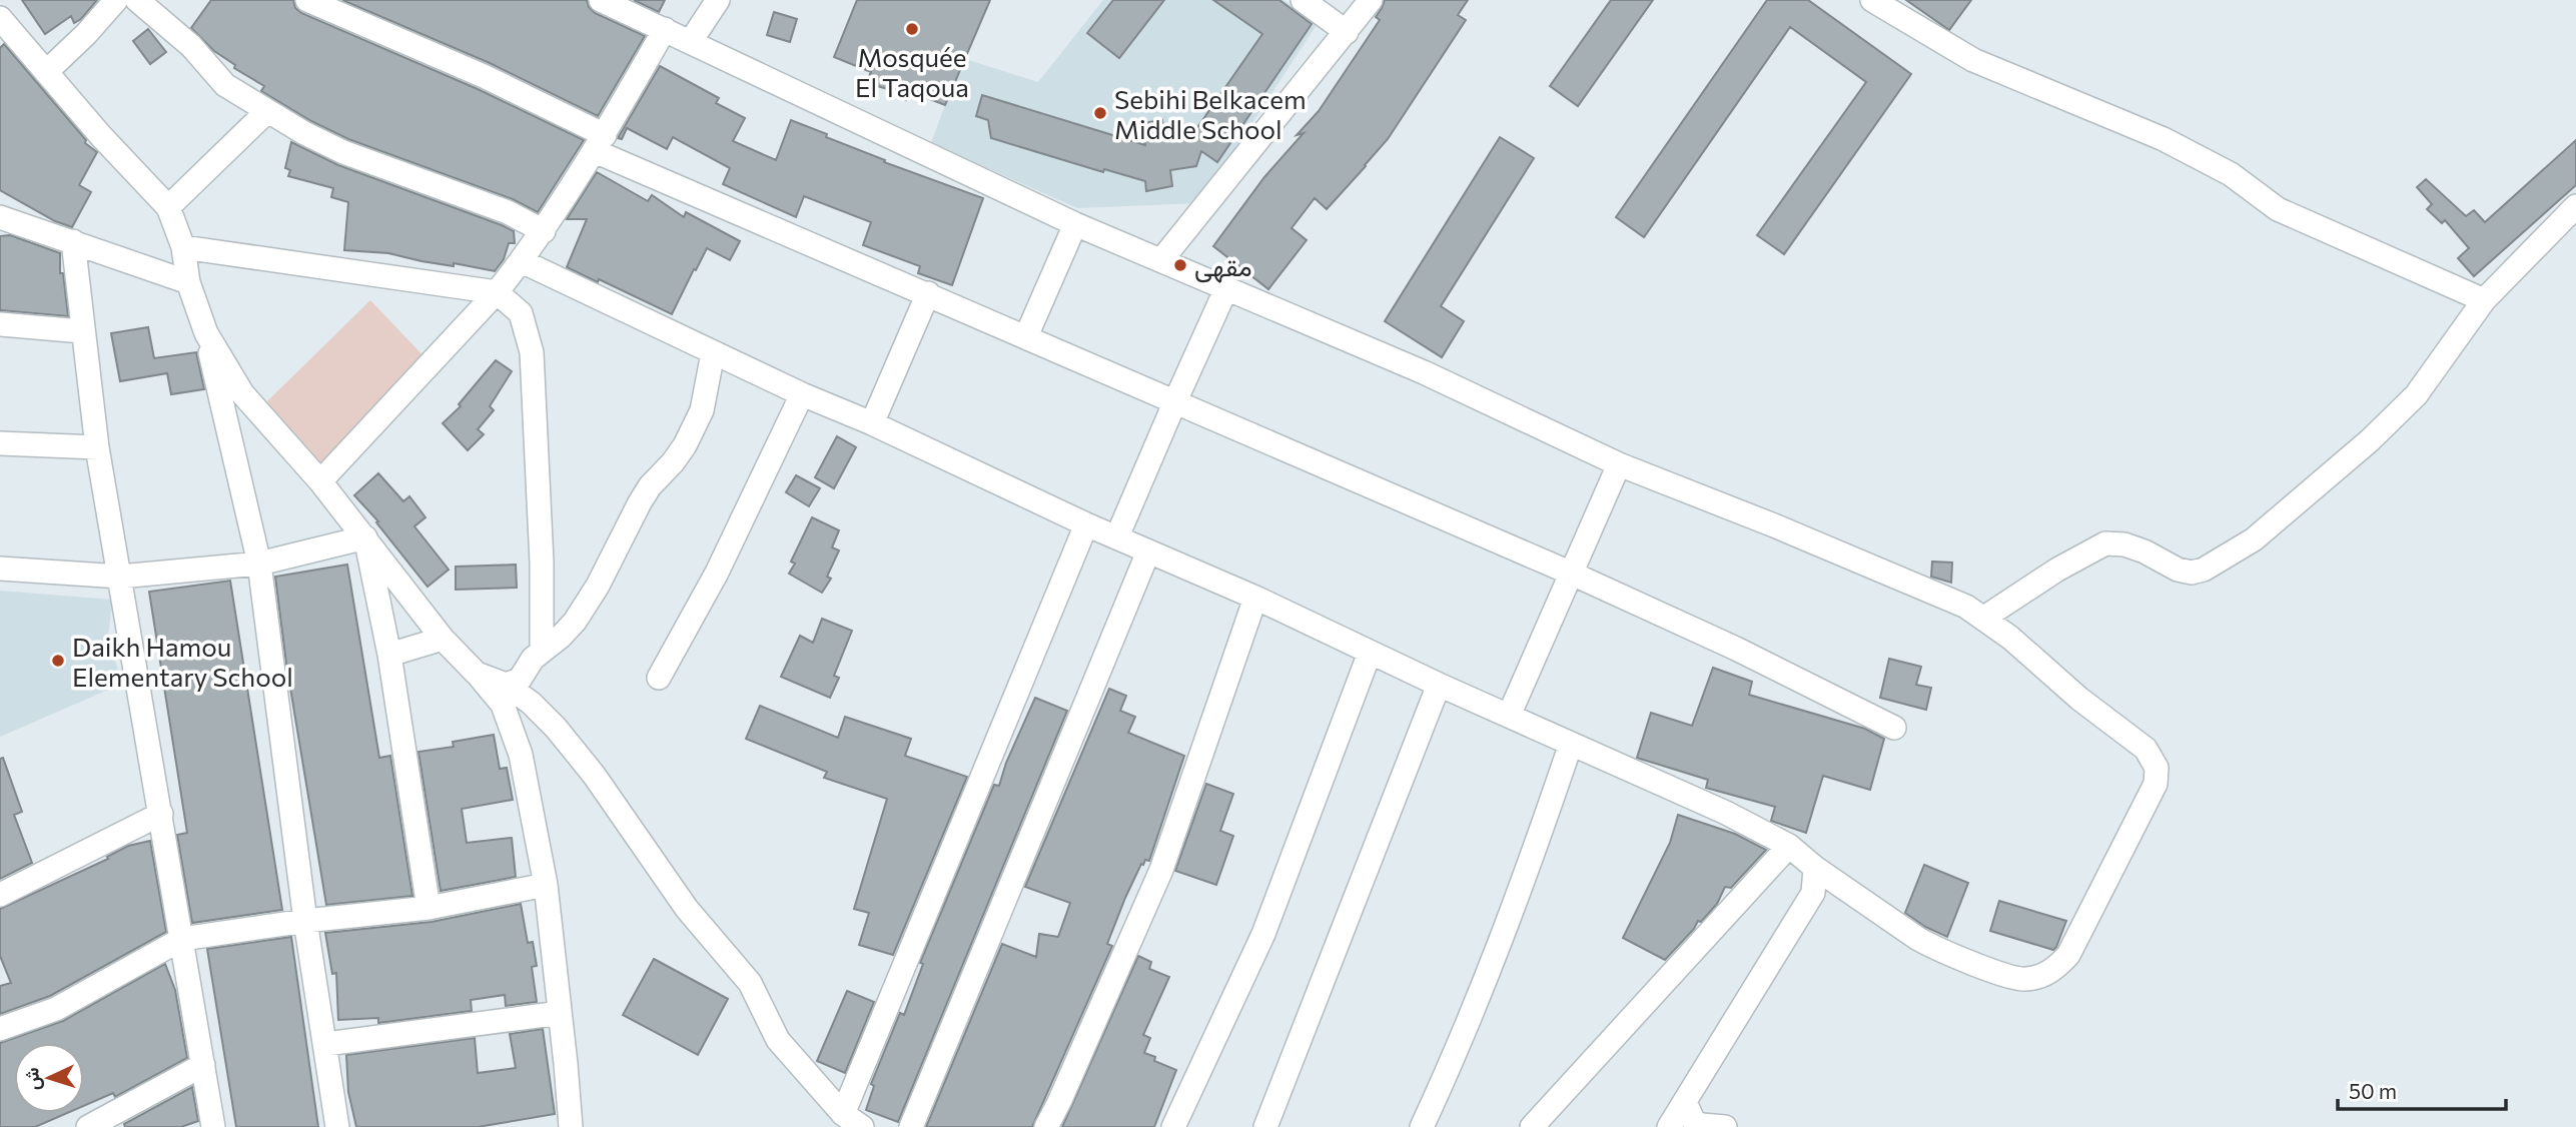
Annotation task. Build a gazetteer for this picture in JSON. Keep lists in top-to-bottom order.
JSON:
{
  "places": [
    "Mosquée El Taqoua",
    "Sebihi Belkacem Middle School",
    "مقهى",
    "Daikh Hamou Elementary School"
  ],
  "scale_bar": "50 m",
  "north": "left"
}
